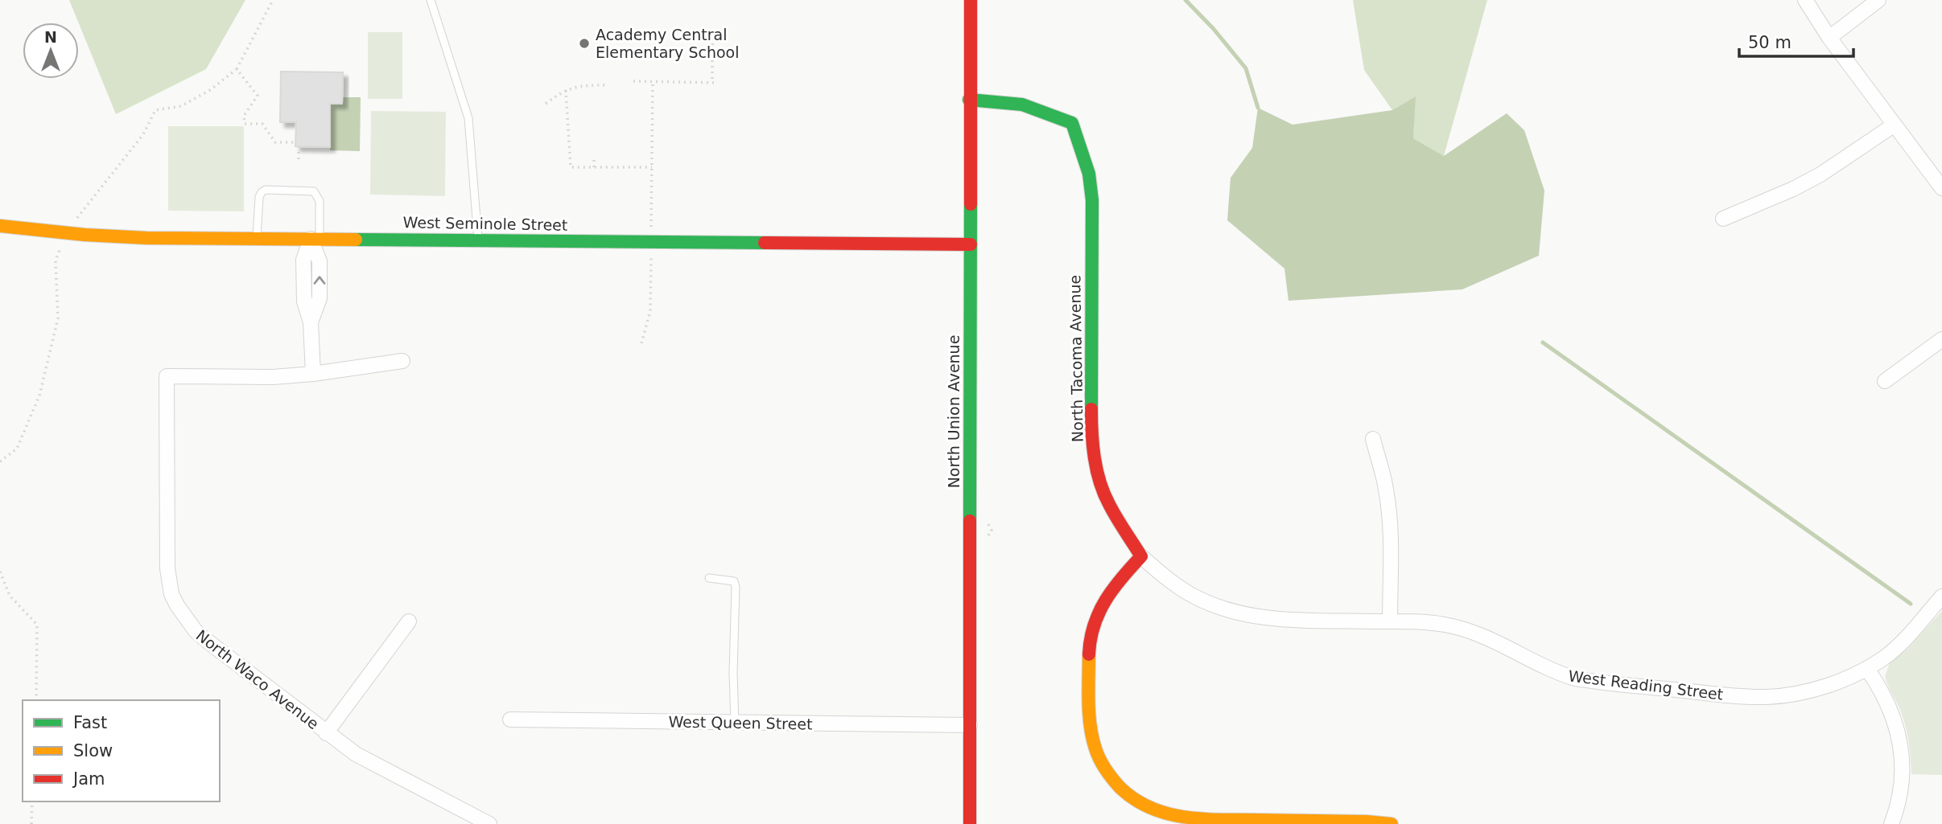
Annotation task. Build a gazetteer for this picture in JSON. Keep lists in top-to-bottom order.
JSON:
{
  "streets": {
    "street": [
      "West Seminole Street",
      "North Tacoma Avenue",
      "North Union Avenue",
      "North Waco Avenue",
      "West Reading Street",
      "West Queen Street"
    ]
  },
  "crossings": [
    ["West Seminole Street", "North Union Avenue"],
    ["North Tacoma Avenue", "North Union Avenue"],
    ["North Tacoma Avenue", "West Reading Street"],
    ["North Union Avenue", "West Queen Street"]
  ],
  "places": ["Academy Central Elementary School"],
  "legend": ["Fast", "Slow", "Jam"],
  "scale_bar": "50 m",
  "north": "top"
}
